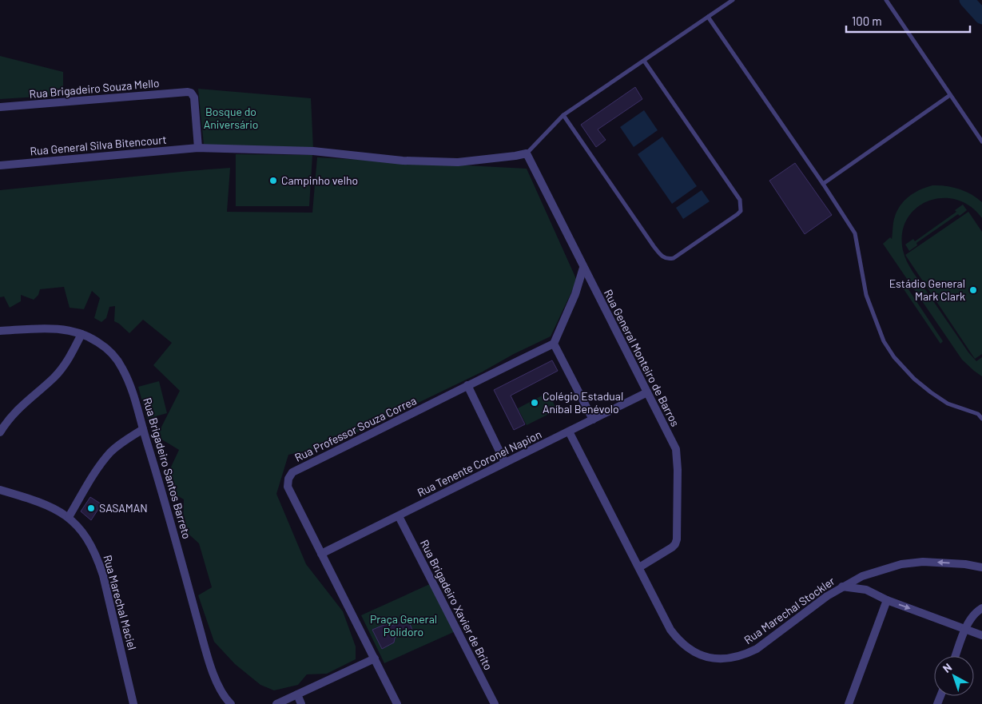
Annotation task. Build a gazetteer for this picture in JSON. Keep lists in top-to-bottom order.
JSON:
{
  "streets": {
    "street": [
      "Rua Brigadeiro Souza Mello",
      "Rua General Silva Bitencourt",
      "Rua General Monteiro de Barros",
      "Rua Professor Souza Correa",
      "Rua Tenente Coronel Napion",
      "Rua Brigadeiro Santos Barreto",
      "Rua Marechal Maciel",
      "Rua Brigadeiro Xavier de Brito",
      "Rua Marechal Stockler"
    ]
  },
  "crossings": [
    ["Rua Brigadeiro Souza Mello", "Rua General Silva Bitencourt"],
    ["Rua General Silva Bitencourt", "Rua General Monteiro de Barros"],
    ["Rua General Monteiro de Barros", "Rua Tenente Coronel Napion"],
    ["Rua General Monteiro de Barros", "Rua Marechal Stockler"],
    ["Rua Professor Souza Correa", "Rua Tenente Coronel Napion"],
    ["Rua Tenente Coronel Napion", "Rua Brigadeiro Xavier de Brito"],
    ["Rua Tenente Coronel Napion", "Rua Marechal Stockler"]
  ],
  "parks": ["Bosque do Aniversário", "Praça General Polidoro"],
  "places": [
    "Campinho velho",
    "Estádio General Mark Clark",
    "Colégio Estadual Aníbal Benévolo",
    "SASAMAN"
  ],
  "scale_bar": "100 m",
  "north": "top left"
}
